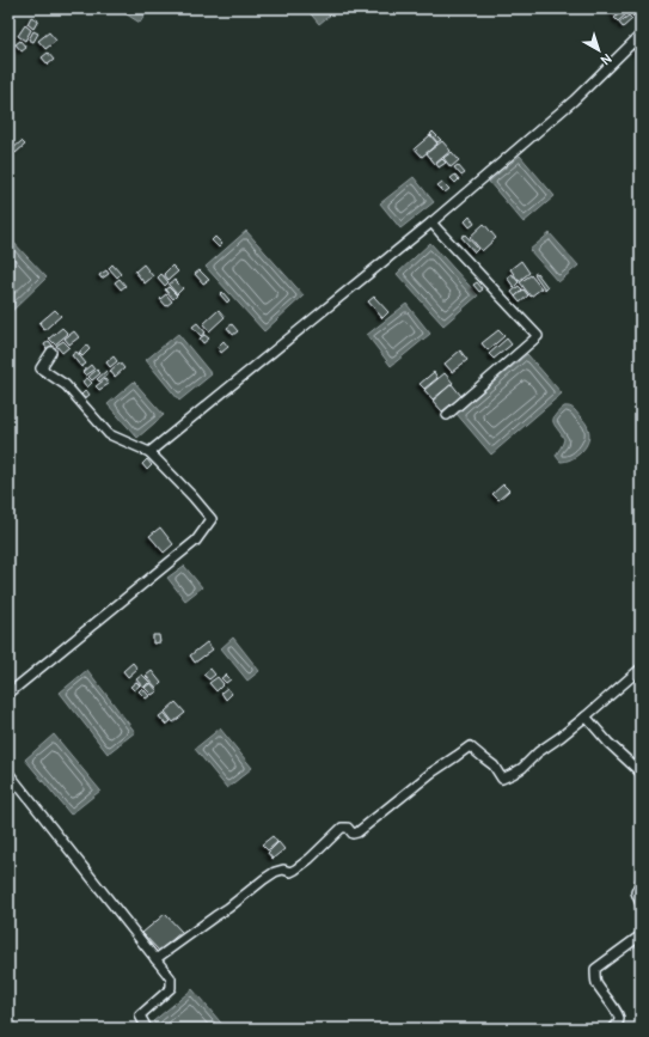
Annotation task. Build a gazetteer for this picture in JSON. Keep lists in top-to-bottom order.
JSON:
{
  "north": "bottom right"
}
